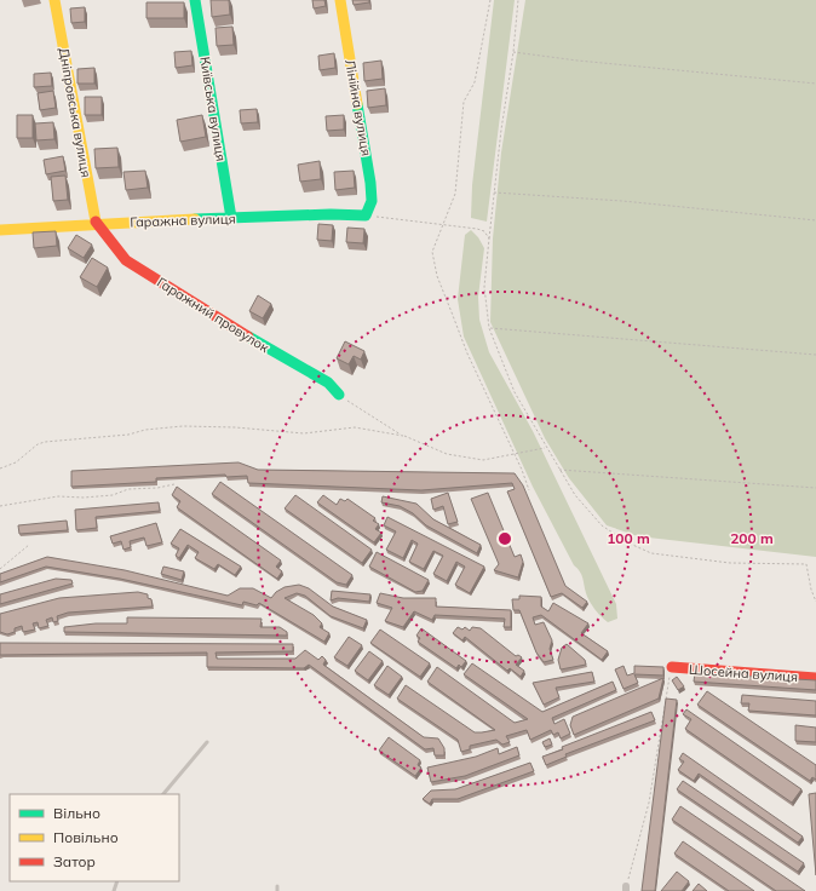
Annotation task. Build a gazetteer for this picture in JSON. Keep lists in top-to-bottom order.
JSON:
{
  "streets": {
    "street": [
      "Лінійна вулиця",
      "Київська вулиця",
      "Дніпровська вулиця",
      "Гаражна вулиця",
      "Гаражний провулок",
      "Шосейна вулиця"
    ]
  },
  "crossings": [
    ["Лінійна вулиця", "Гаражна вулиця"],
    ["Київська вулиця", "Гаражна вулиця"],
    ["Дніпровська вулиця", "Гаражна вулиця"],
    ["Дніпровська вулиця", "Гаражний провулок"],
    ["Гаражна вулиця", "Гаражний провулок"]
  ],
  "legend": ["Вільно", "Повільно", "Затор"],
  "rings": ["100 m", "200 m"]
}
